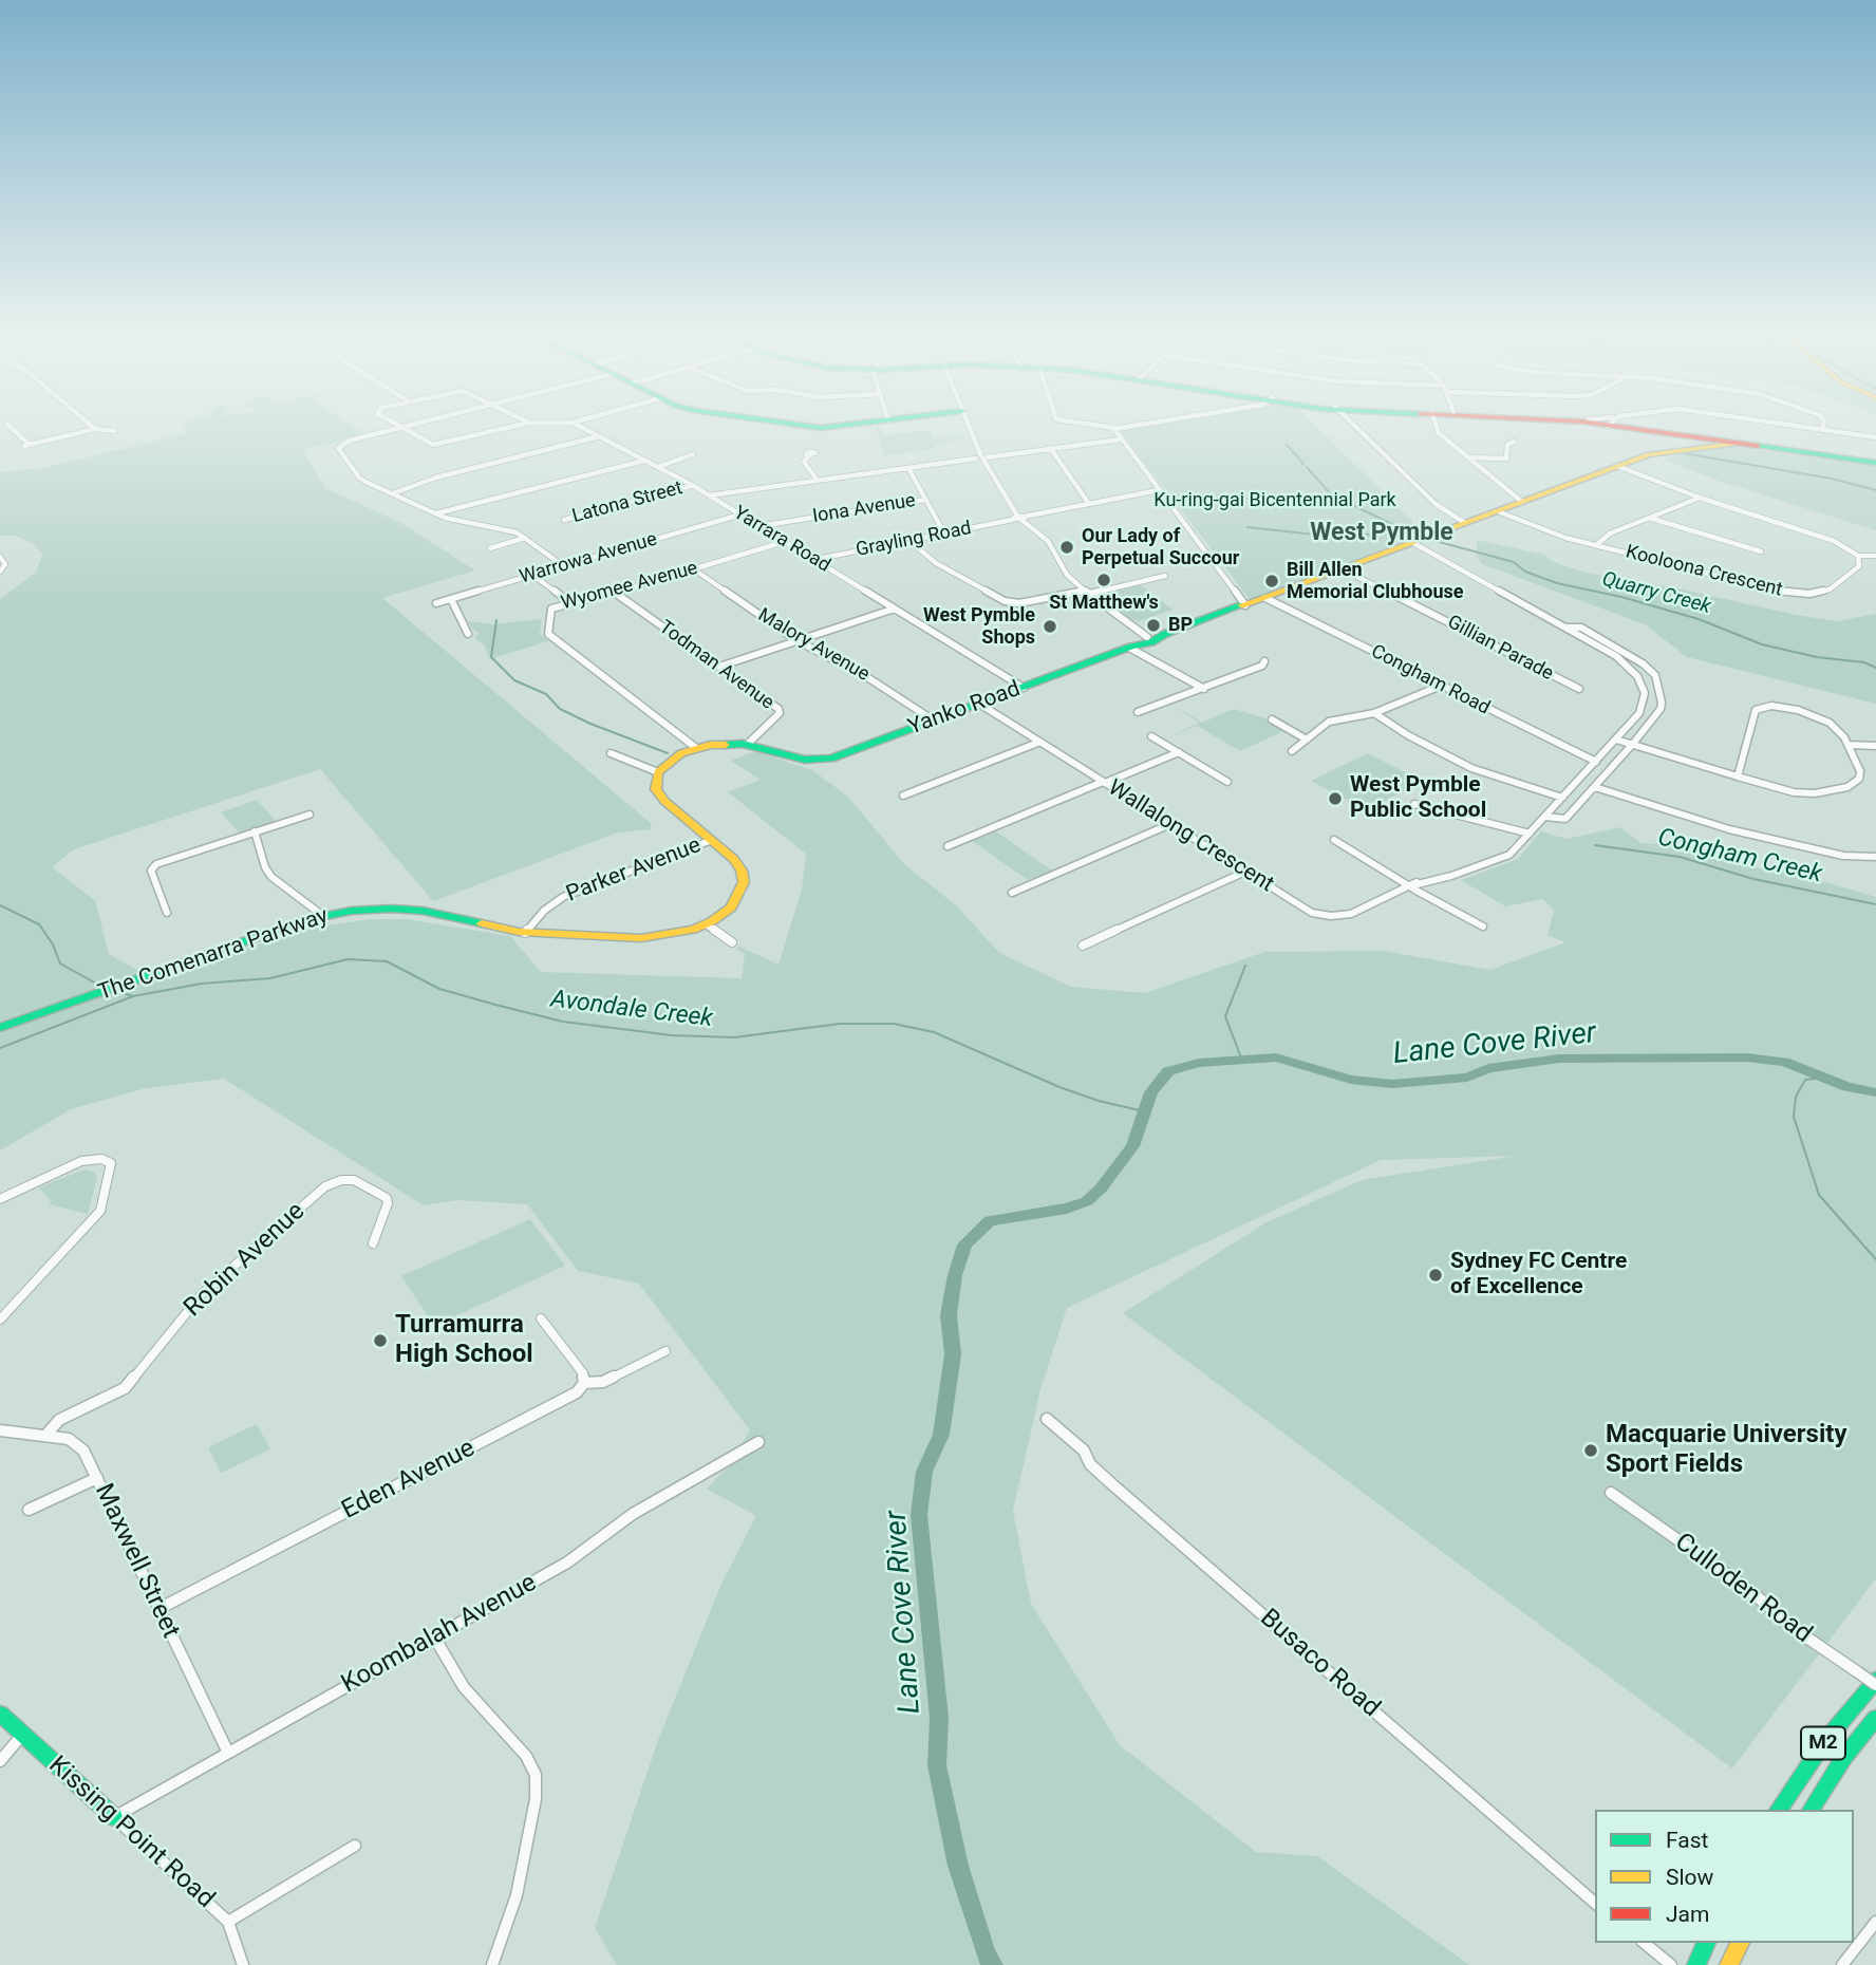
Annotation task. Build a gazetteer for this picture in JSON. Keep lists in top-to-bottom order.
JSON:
{
  "streets": {
    "main road": [
      "Yanko Road",
      "The Comenarra Parkway",
      "M2",
      "Kissing Point Road"
    ],
    "street": [
      "Latona Street",
      "Iona Avenue",
      "Yarrara Road",
      "Grayling Road",
      "Warrowa Avenue",
      "Kooloona Crescent",
      "Wyomee Avenue",
      "Malory Avenue",
      "Gillian Parade",
      "Todman Avenue",
      "Congham Road",
      "Wallalong Crescent",
      "Parker Avenue",
      "Robin Avenue",
      "Eden Avenue",
      "Maxwell Street",
      "Culloden Road",
      "Koombalah Avenue",
      "Busaco Road"
    ]
  },
  "crossings": [
    ["Latona Street", "Yarrara Road"],
    ["Iona Avenue", "Yarrara Road"],
    ["Yarrara Road", "Grayling Road"],
    ["Yarrara Road", "Warrowa Avenue"],
    ["Yarrara Road", "Wyomee Avenue"],
    ["Yarrara Road", "Yanko Road"],
    ["Kooloona Crescent", "Yanko Road"],
    ["Wyomee Avenue", "Malory Avenue"],
    ["Wyomee Avenue", "Todman Avenue"],
    ["Wyomee Avenue", "Yanko Road"],
    ["Malory Avenue", "Yanko Road"],
    ["Gillian Parade", "Yanko Road"],
    ["Todman Avenue", "Yanko Road"],
    ["Congham Road", "Yanko Road"],
    ["Congham Road", "Wallalong Crescent"],
    ["Yanko Road", "Wallalong Crescent"],
    ["Parker Avenue", "The Comenarra Parkway"],
    ["Robin Avenue", "Maxwell Street"],
    ["Eden Avenue", "Maxwell Street"],
    ["Maxwell Street", "Koombalah Avenue"],
    ["Culloden Road", "M2"],
    ["Koombalah Avenue", "Kissing Point Road"]
  ],
  "districts": ["West Pymble"],
  "water": [
    "Quarry Creek",
    "Congham Creek",
    "Avondale Creek",
    "Lane Cove River"
  ],
  "parks": ["Ku-ring-gai Bicentennial Park"],
  "places": [
    "Our Lady of Perpetual Succour",
    "St Matthew's",
    "Bill Allen Memorial Clubhouse",
    "BP",
    "West Pymble Shops",
    "West Pymble Public School",
    "Sydney FC Centre of Excellence",
    "Turramurra High School",
    "Macquarie University Sport Fields"
  ],
  "legend": ["Fast", "Slow", "Jam"]
}
